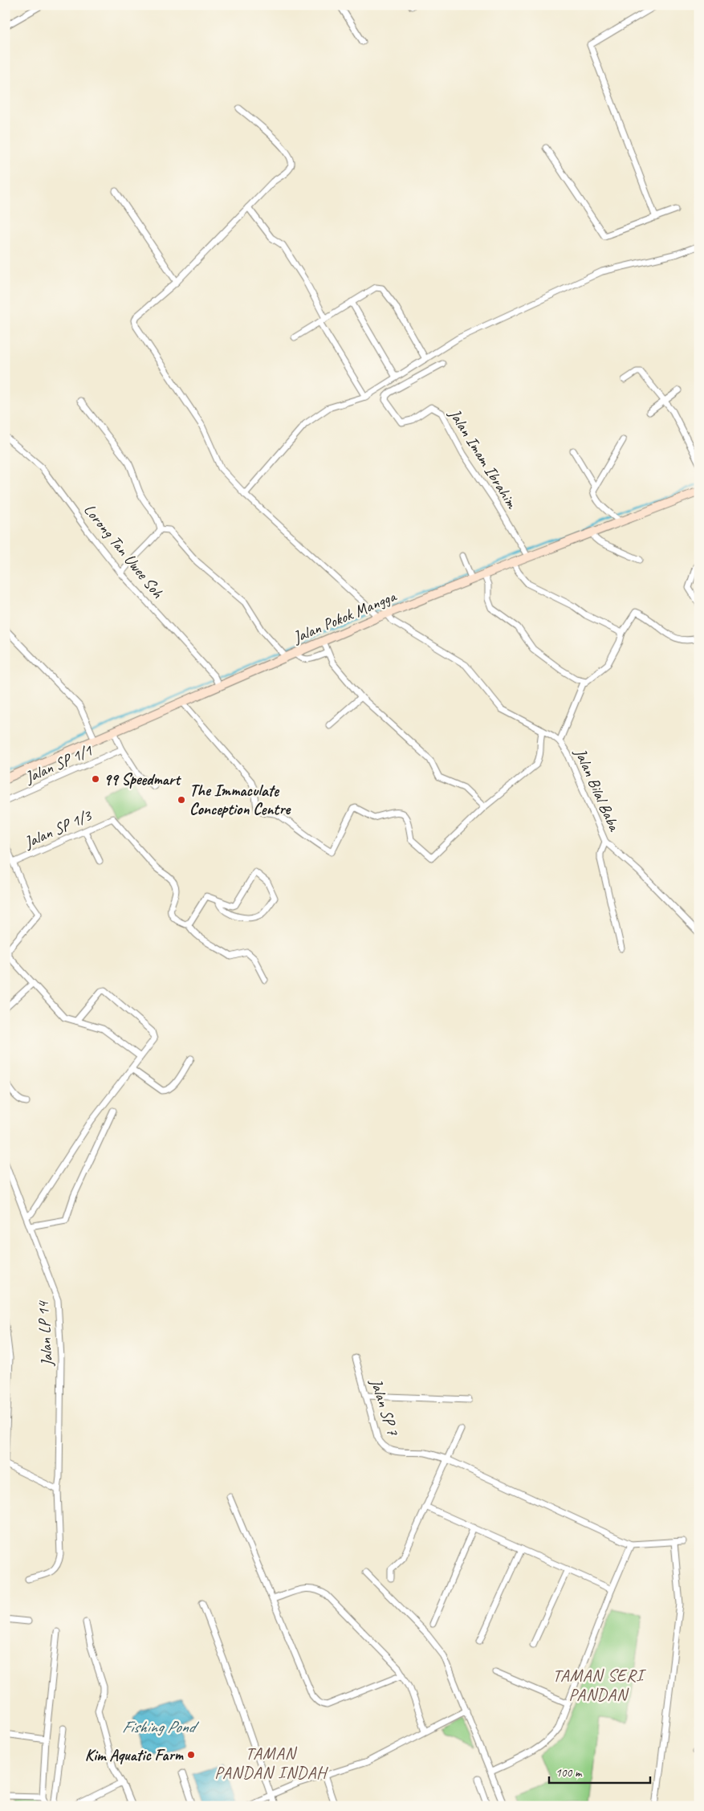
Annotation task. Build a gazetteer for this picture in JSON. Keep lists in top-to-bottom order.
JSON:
{
  "streets": {
    "main road": ["Jalan Pokok Mangga"],
    "street": [
      "Jalan Imam Ibrahim",
      "Lorong Tan Uwee Soh",
      "Jalan SP 1/1",
      "Jalan Bilal Baba",
      "Jalan SP 1/3",
      "Jalan LP 14",
      "Jalan SP 7"
    ]
  },
  "crossings": [
    ["Jalan Imam Ibrahim", "Jalan Pokok Mangga"],
    ["Lorong Tan Uwee Soh", "Jalan Pokok Mangga"],
    ["Jalan Pokok Mangga", "Jalan Bilal Baba"]
  ],
  "districts": ["TAMAN SERI PANDAN", "TAMAN PANDAN INDAH"],
  "water": ["Fishing Pond"],
  "places": ["99 Speedmart", "The Immaculate Conception Centre", "Kim Aquatic Farm"],
  "scale_bar": "100 m"
}
